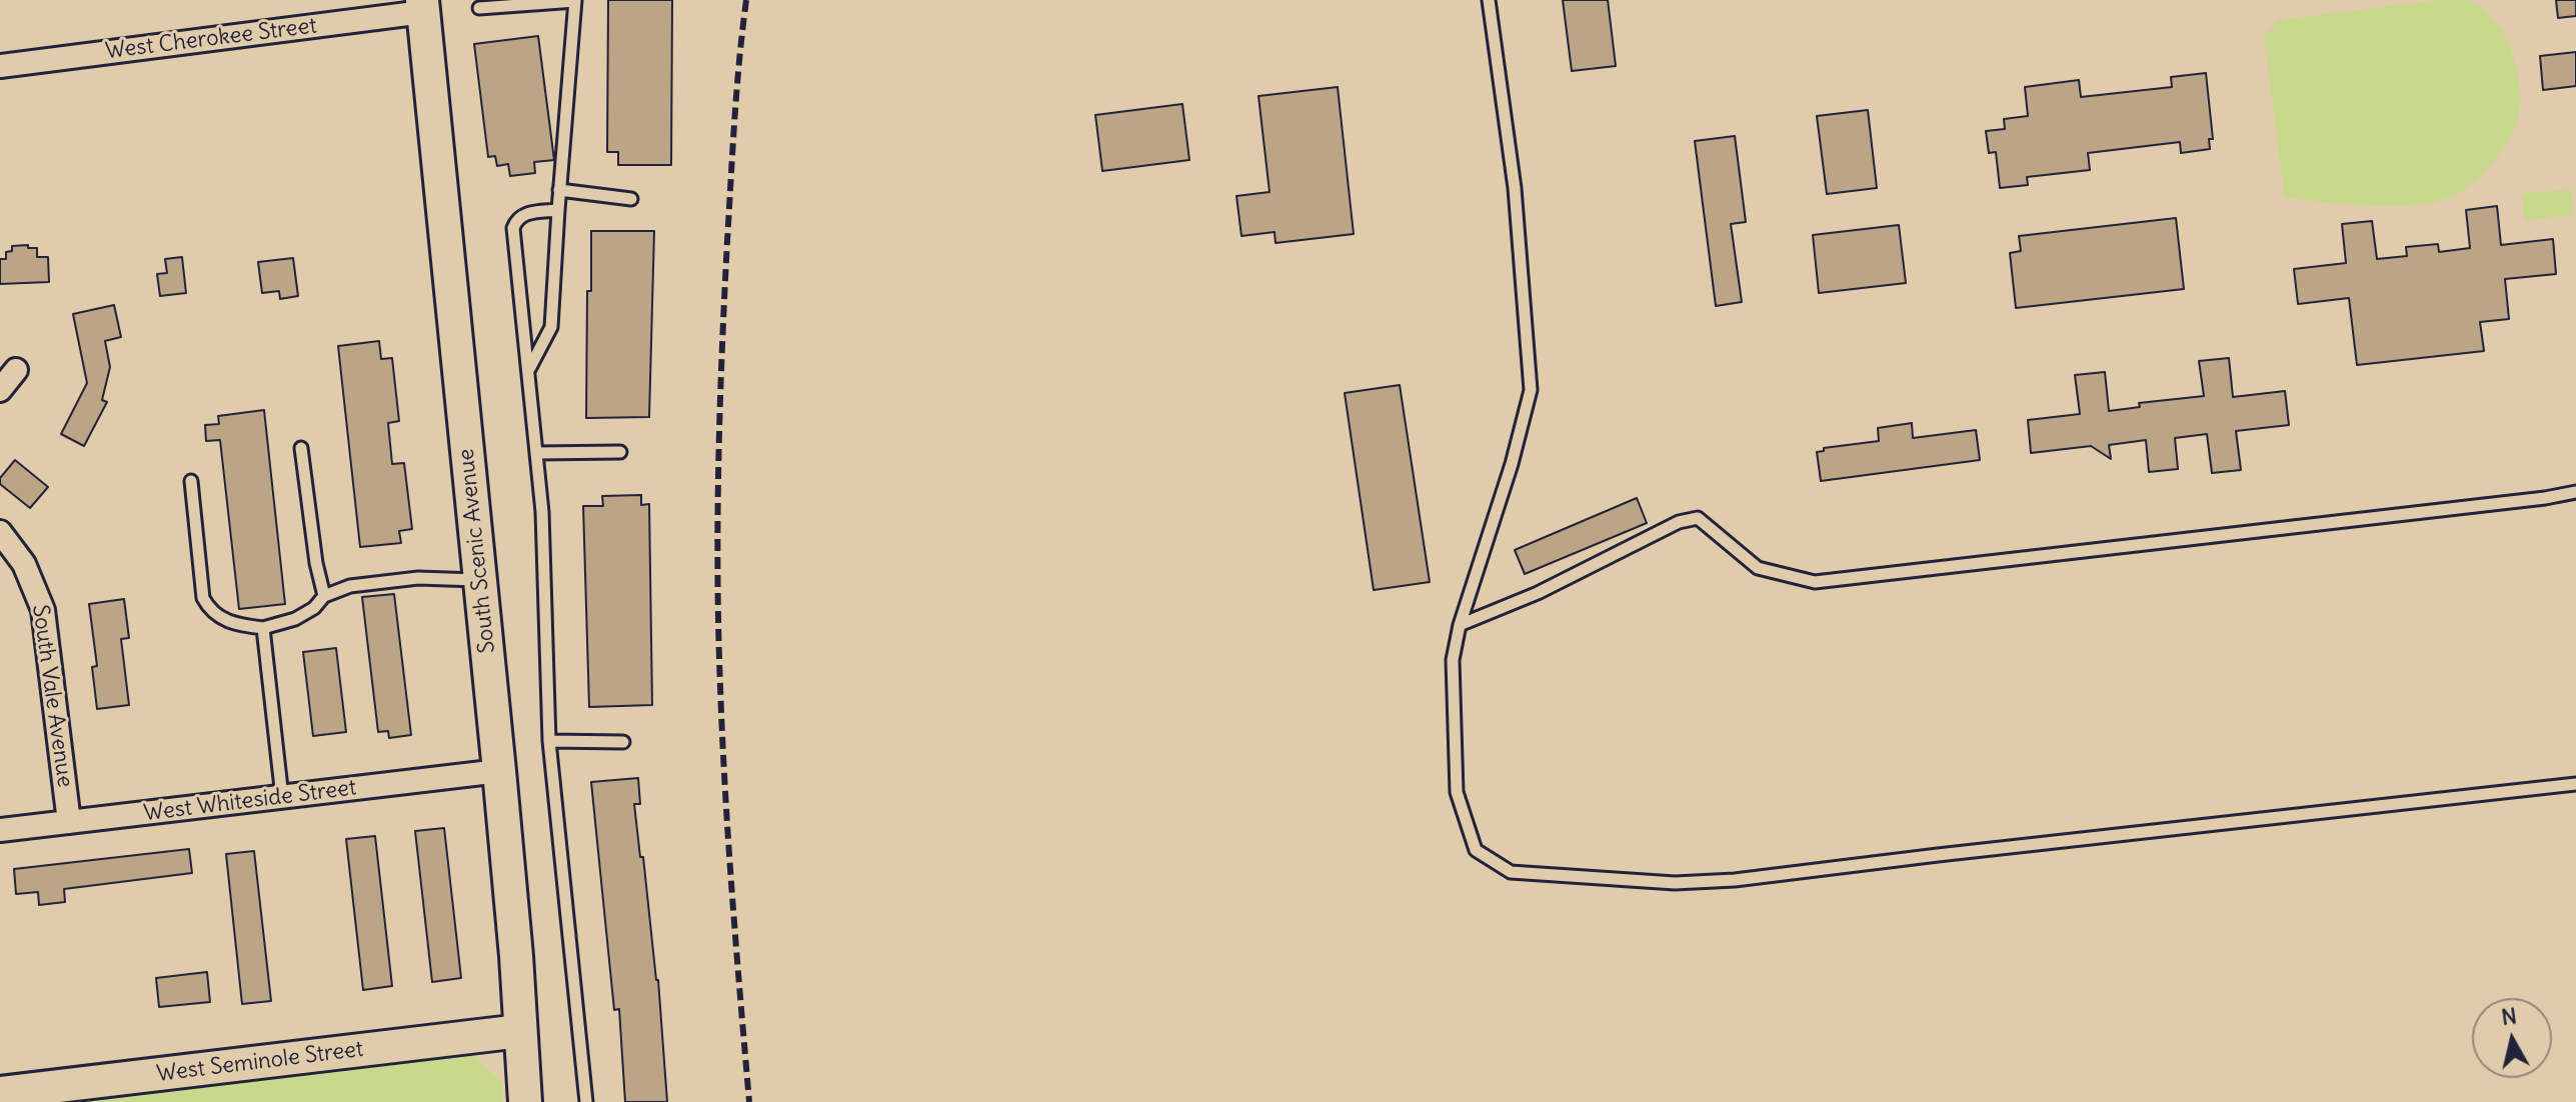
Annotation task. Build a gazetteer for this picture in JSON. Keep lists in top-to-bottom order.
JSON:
{
  "streets": {
    "main road": ["South Scenic Avenue", "West Seminole Street"],
    "street": ["West Cherokee Street", "South Vale Avenue", "West Whiteside Street"]
  },
  "crossings": [
    ["West Cherokee Street", "South Scenic Avenue"],
    ["South Scenic Avenue", "West Whiteside Street"],
    ["South Scenic Avenue", "West Seminole Street"],
    ["South Vale Avenue", "West Whiteside Street"]
  ],
  "north": "top"
}
